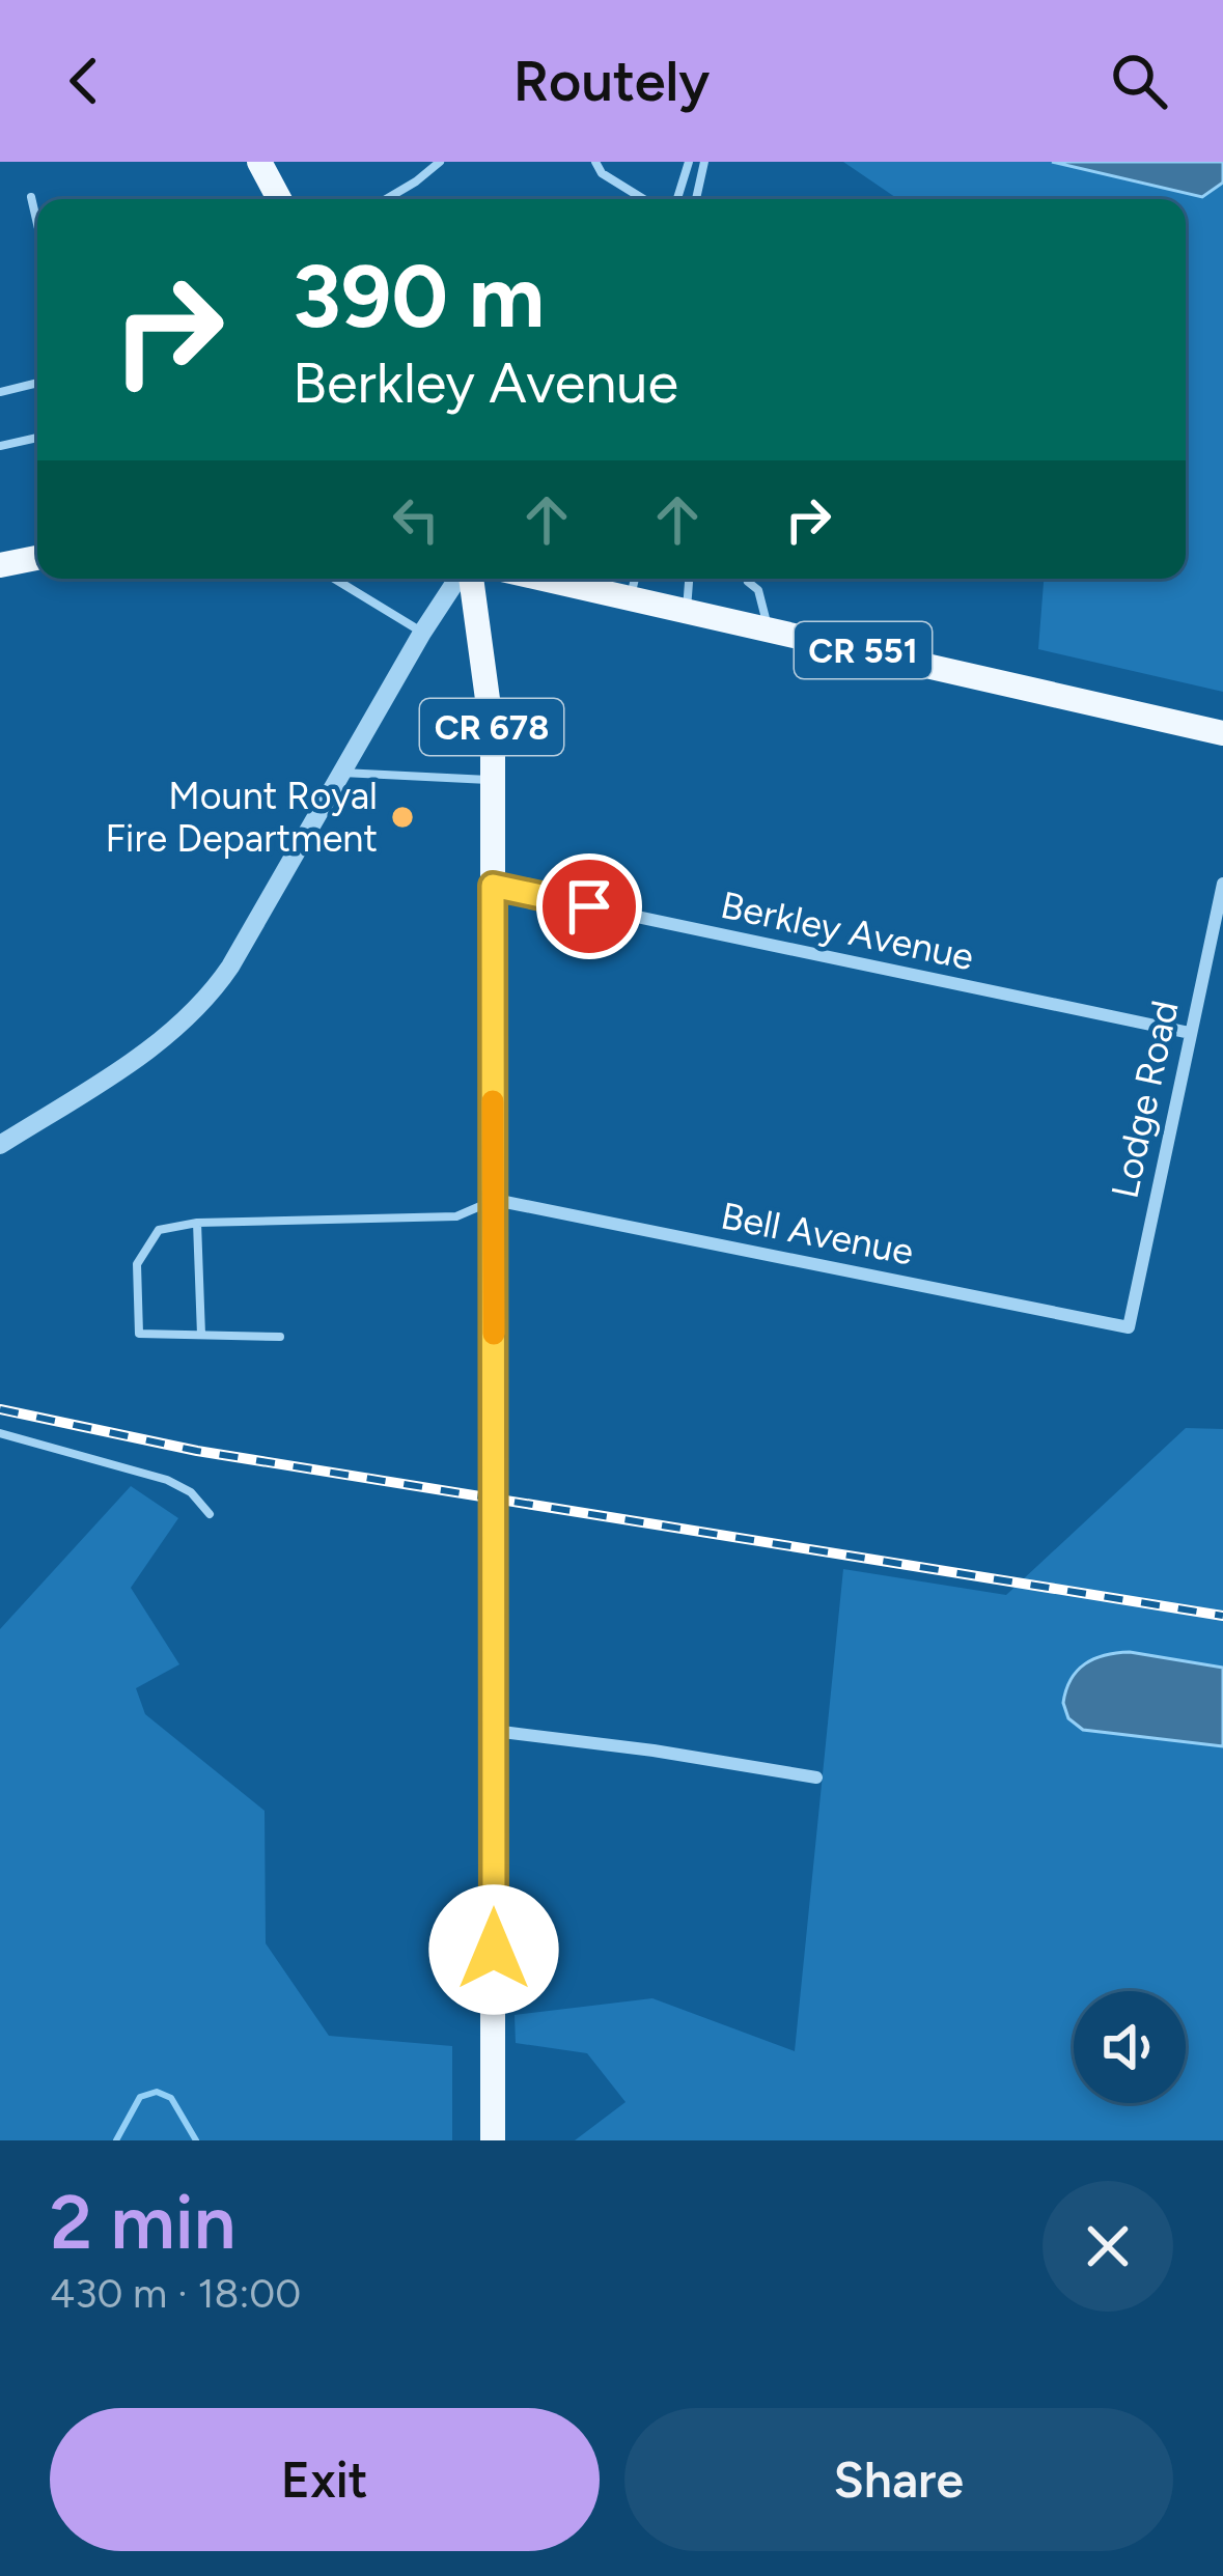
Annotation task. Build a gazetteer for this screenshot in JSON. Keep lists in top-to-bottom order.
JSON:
{
  "streets": {
    "main road": ["CR 551", "CR 678"],
    "street": ["Berkley Avenue", "Lodge Road", "Bell Avenue"]
  },
  "crossings": [
    ["CR 678", "Berkley Avenue"],
    ["CR 678", "Bell Avenue"],
    ["Berkley Avenue", "Lodge Road"],
    ["Lodge Road", "Bell Avenue"]
  ],
  "places": ["Mount Royal Fire Department"],
  "page": {
    "header": "Routely",
    "turn": ["390 m", "Berkley Avenue"],
    "heading": ["2 min", "430 m · 18:00"],
    "buttons": ["Exit", "Share"]
  }
}
